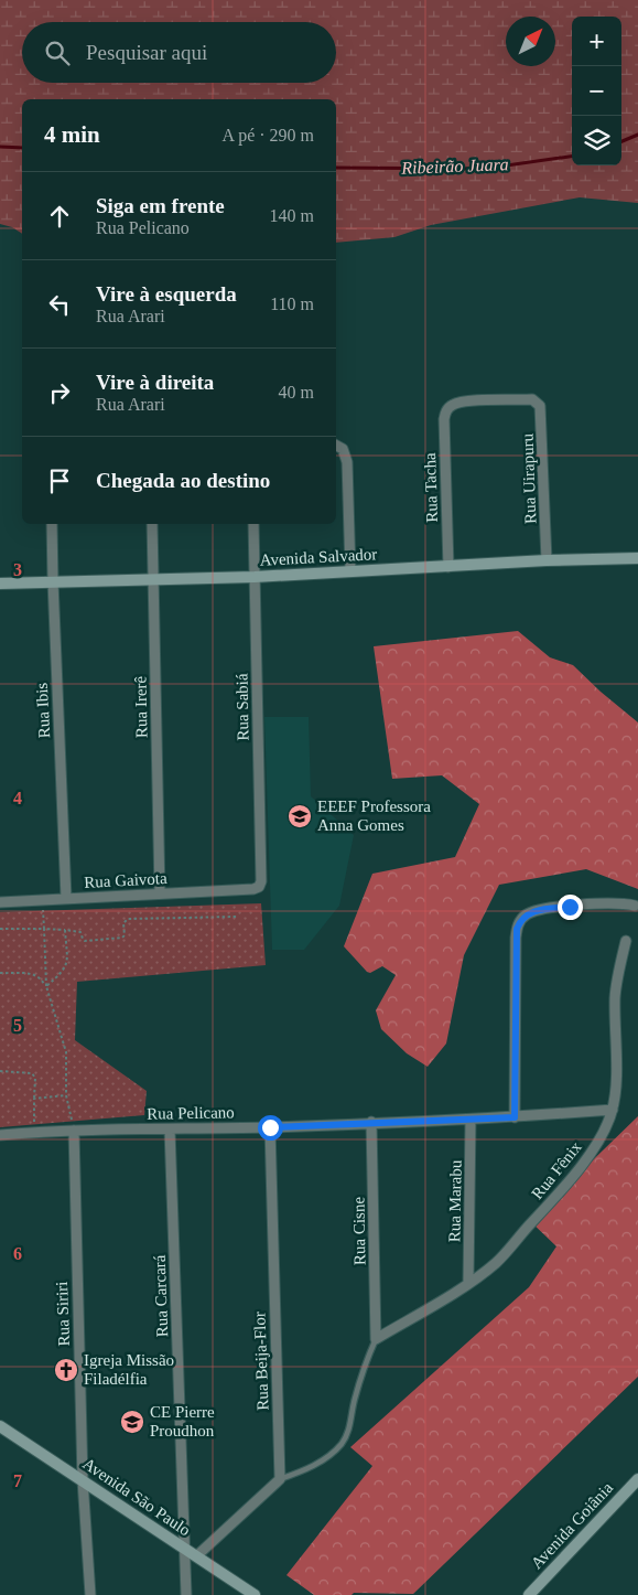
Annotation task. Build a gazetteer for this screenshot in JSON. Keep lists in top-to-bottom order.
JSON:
{
  "streets": {
    "street": [
      "Rua Uirapuru",
      "Rua Tacha",
      "Avenida Salvador",
      "Rua Irerê",
      "Rua Sabiá",
      "Rua Ibis",
      "Rua Gaivota",
      "Rua Pelicano",
      "Rua Fênix",
      "Rua Marabu",
      "Rua Cisne",
      "Rua Carcará",
      "Rua Siriri",
      "Rua Beija-Flor",
      "Avenida São Paulo",
      "Avenida Goiânia"
    ]
  },
  "crossings": [
    ["Rua Uirapuru", "Rua Tacha"],
    ["Rua Uirapuru", "Avenida Salvador"],
    ["Rua Tacha", "Avenida Salvador"],
    ["Avenida Salvador", "Rua Irerê"],
    ["Avenida Salvador", "Rua Sabiá"],
    ["Avenida Salvador", "Rua Ibis"],
    ["Rua Irerê", "Rua Gaivota"],
    ["Rua Sabiá", "Rua Gaivota"],
    ["Rua Ibis", "Rua Gaivota"],
    ["Rua Pelicano", "Rua Fênix"],
    ["Rua Pelicano", "Rua Marabu"],
    ["Rua Pelicano", "Rua Cisne"],
    ["Rua Pelicano", "Rua Carcará"],
    ["Rua Pelicano", "Rua Siriri"],
    ["Rua Pelicano", "Rua Beija-Flor"],
    ["Rua Fênix", "Rua Marabu"],
    ["Rua Fênix", "Rua Cisne"],
    ["Rua Carcará", "Avenida São Paulo"],
    ["Rua Siriri", "Avenida São Paulo"]
  ],
  "water": ["Ribeirão Juara"],
  "places": {
    "school or university": ["EEEF Professora Anna Gomes", "CE Pierre Proudhon"],
    "church": ["Igreja Missão Filadélfia"]
  },
  "north": "top right",
  "page": {
    "map_buttons": ["+", "−"],
    "search": "Pesquisar aqui",
    "heading": ["4 min", "A pé · 290 m"],
    "list": [
      ["Siga em frente", "Rua Pelicano", "140 m"],
      ["Vire à esquerda", "Rua Arari", "110 m"],
      ["Vire à direita", "Rua Arari", "40 m"],
      "Chegada ao destino"
    ]
  },
  "grid": {
    "rows": [
      "3",
      "4",
      "5",
      "6",
      "7"
    ]
  }
}
